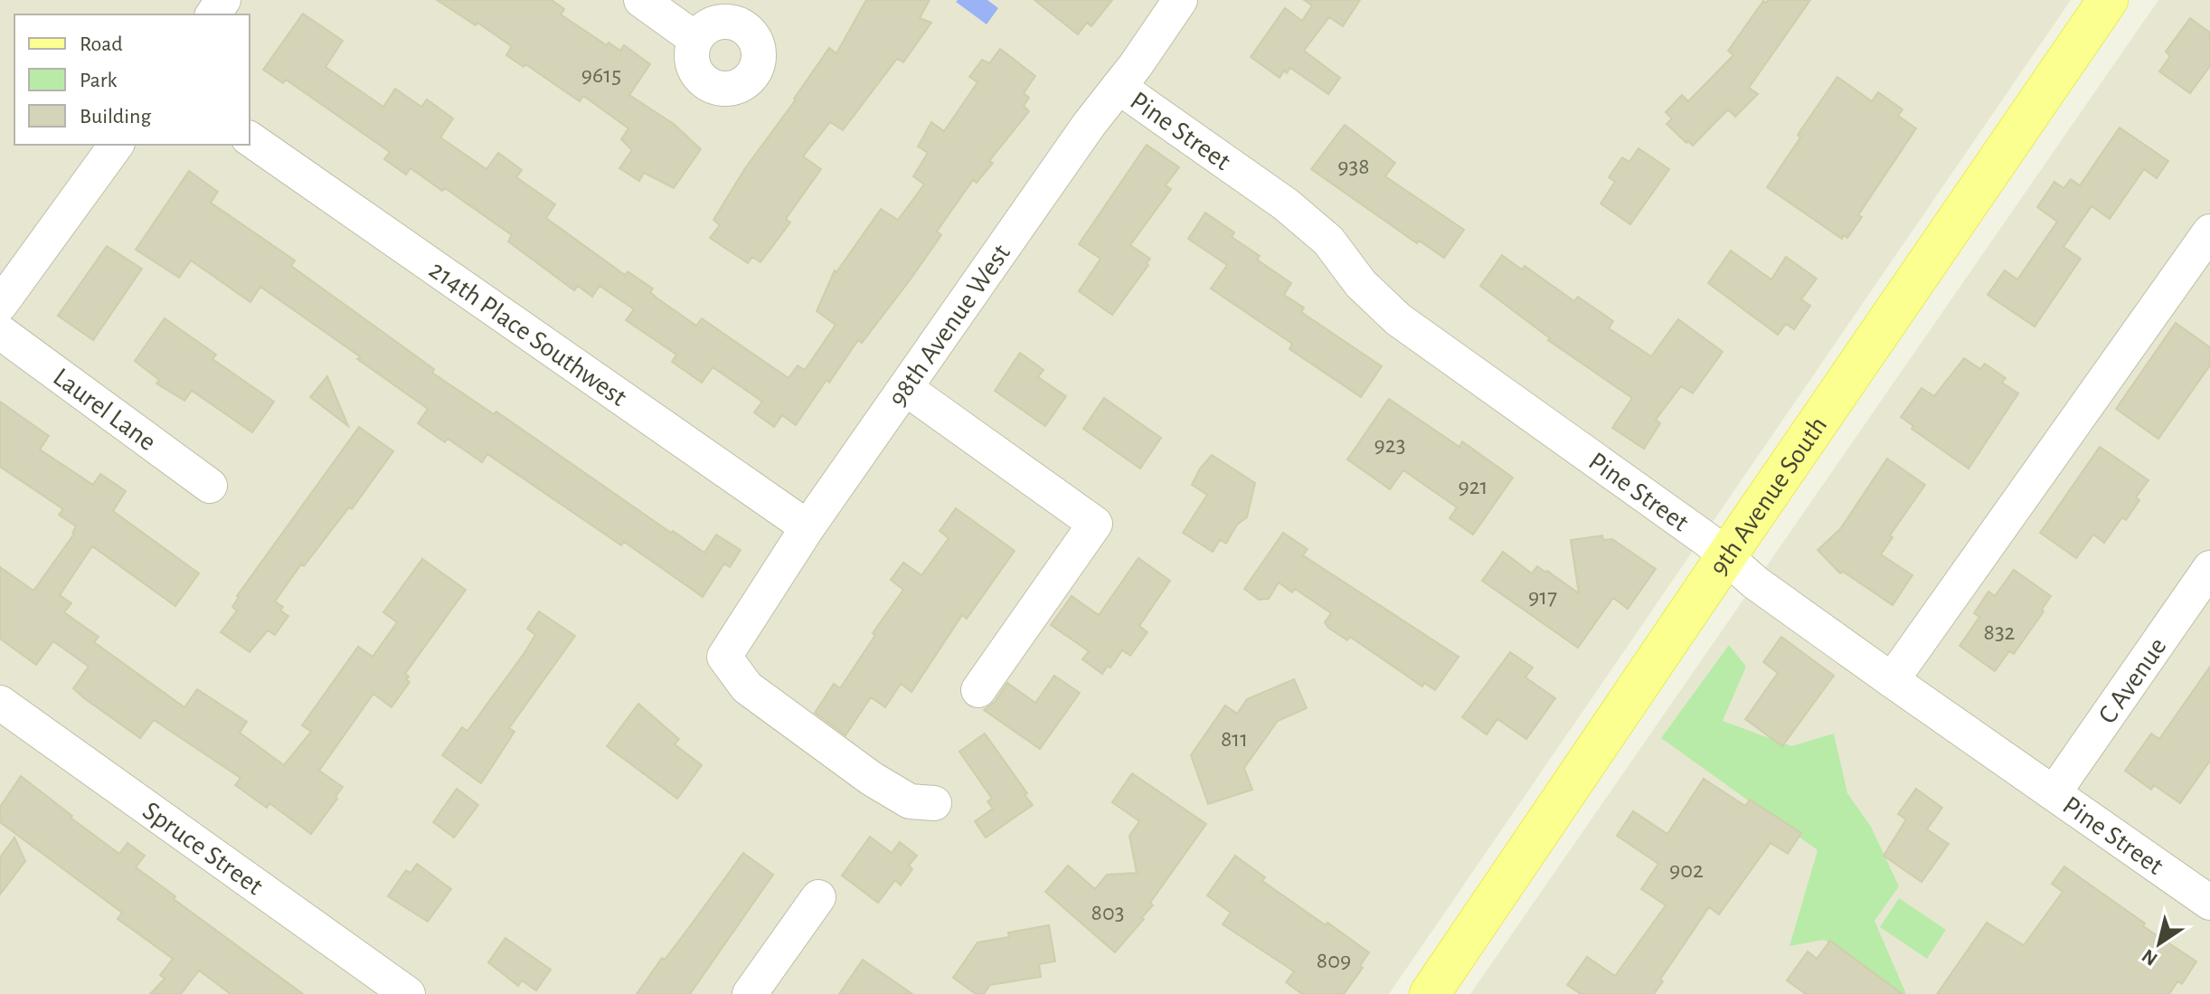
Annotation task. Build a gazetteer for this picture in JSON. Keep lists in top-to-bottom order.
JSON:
{
  "streets": {
    "main road": ["9th Avenue South"],
    "street": [
      "Pine Street",
      "98th Avenue West",
      "214th Place Southwest",
      "Laurel Lane",
      "C Avenue",
      "Spruce Street"
    ]
  },
  "crossings": [
    ["Pine Street", "98th Avenue West"],
    ["Pine Street", "9th Avenue South"],
    ["Pine Street", "C Avenue"],
    ["98th Avenue West", "214th Place Southwest"]
  ],
  "house_numbers": [
    "9615",
    "938",
    "923",
    "921",
    "917",
    "832",
    "811",
    "902",
    "803",
    "809"
  ],
  "legend": ["Road", "Park", "Building"],
  "north": "bottom left"
}
